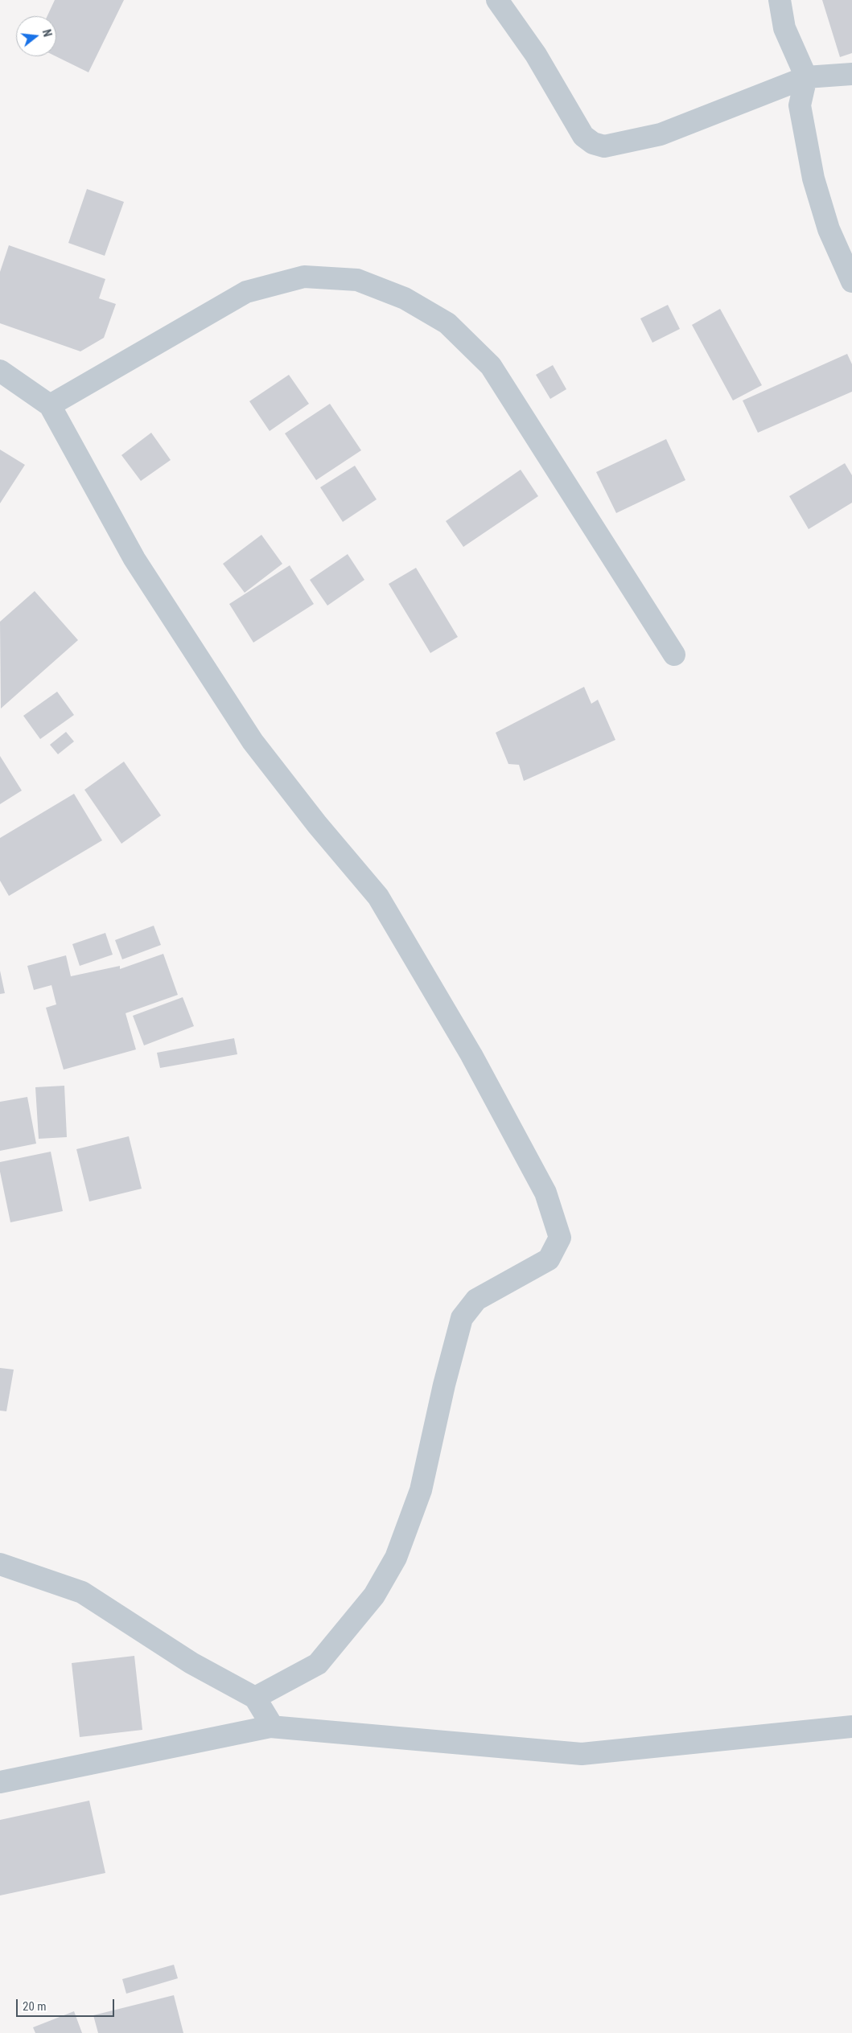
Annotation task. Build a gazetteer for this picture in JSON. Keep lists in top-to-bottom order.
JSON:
{
  "scale_bar": "20 m",
  "north": "right"
}
